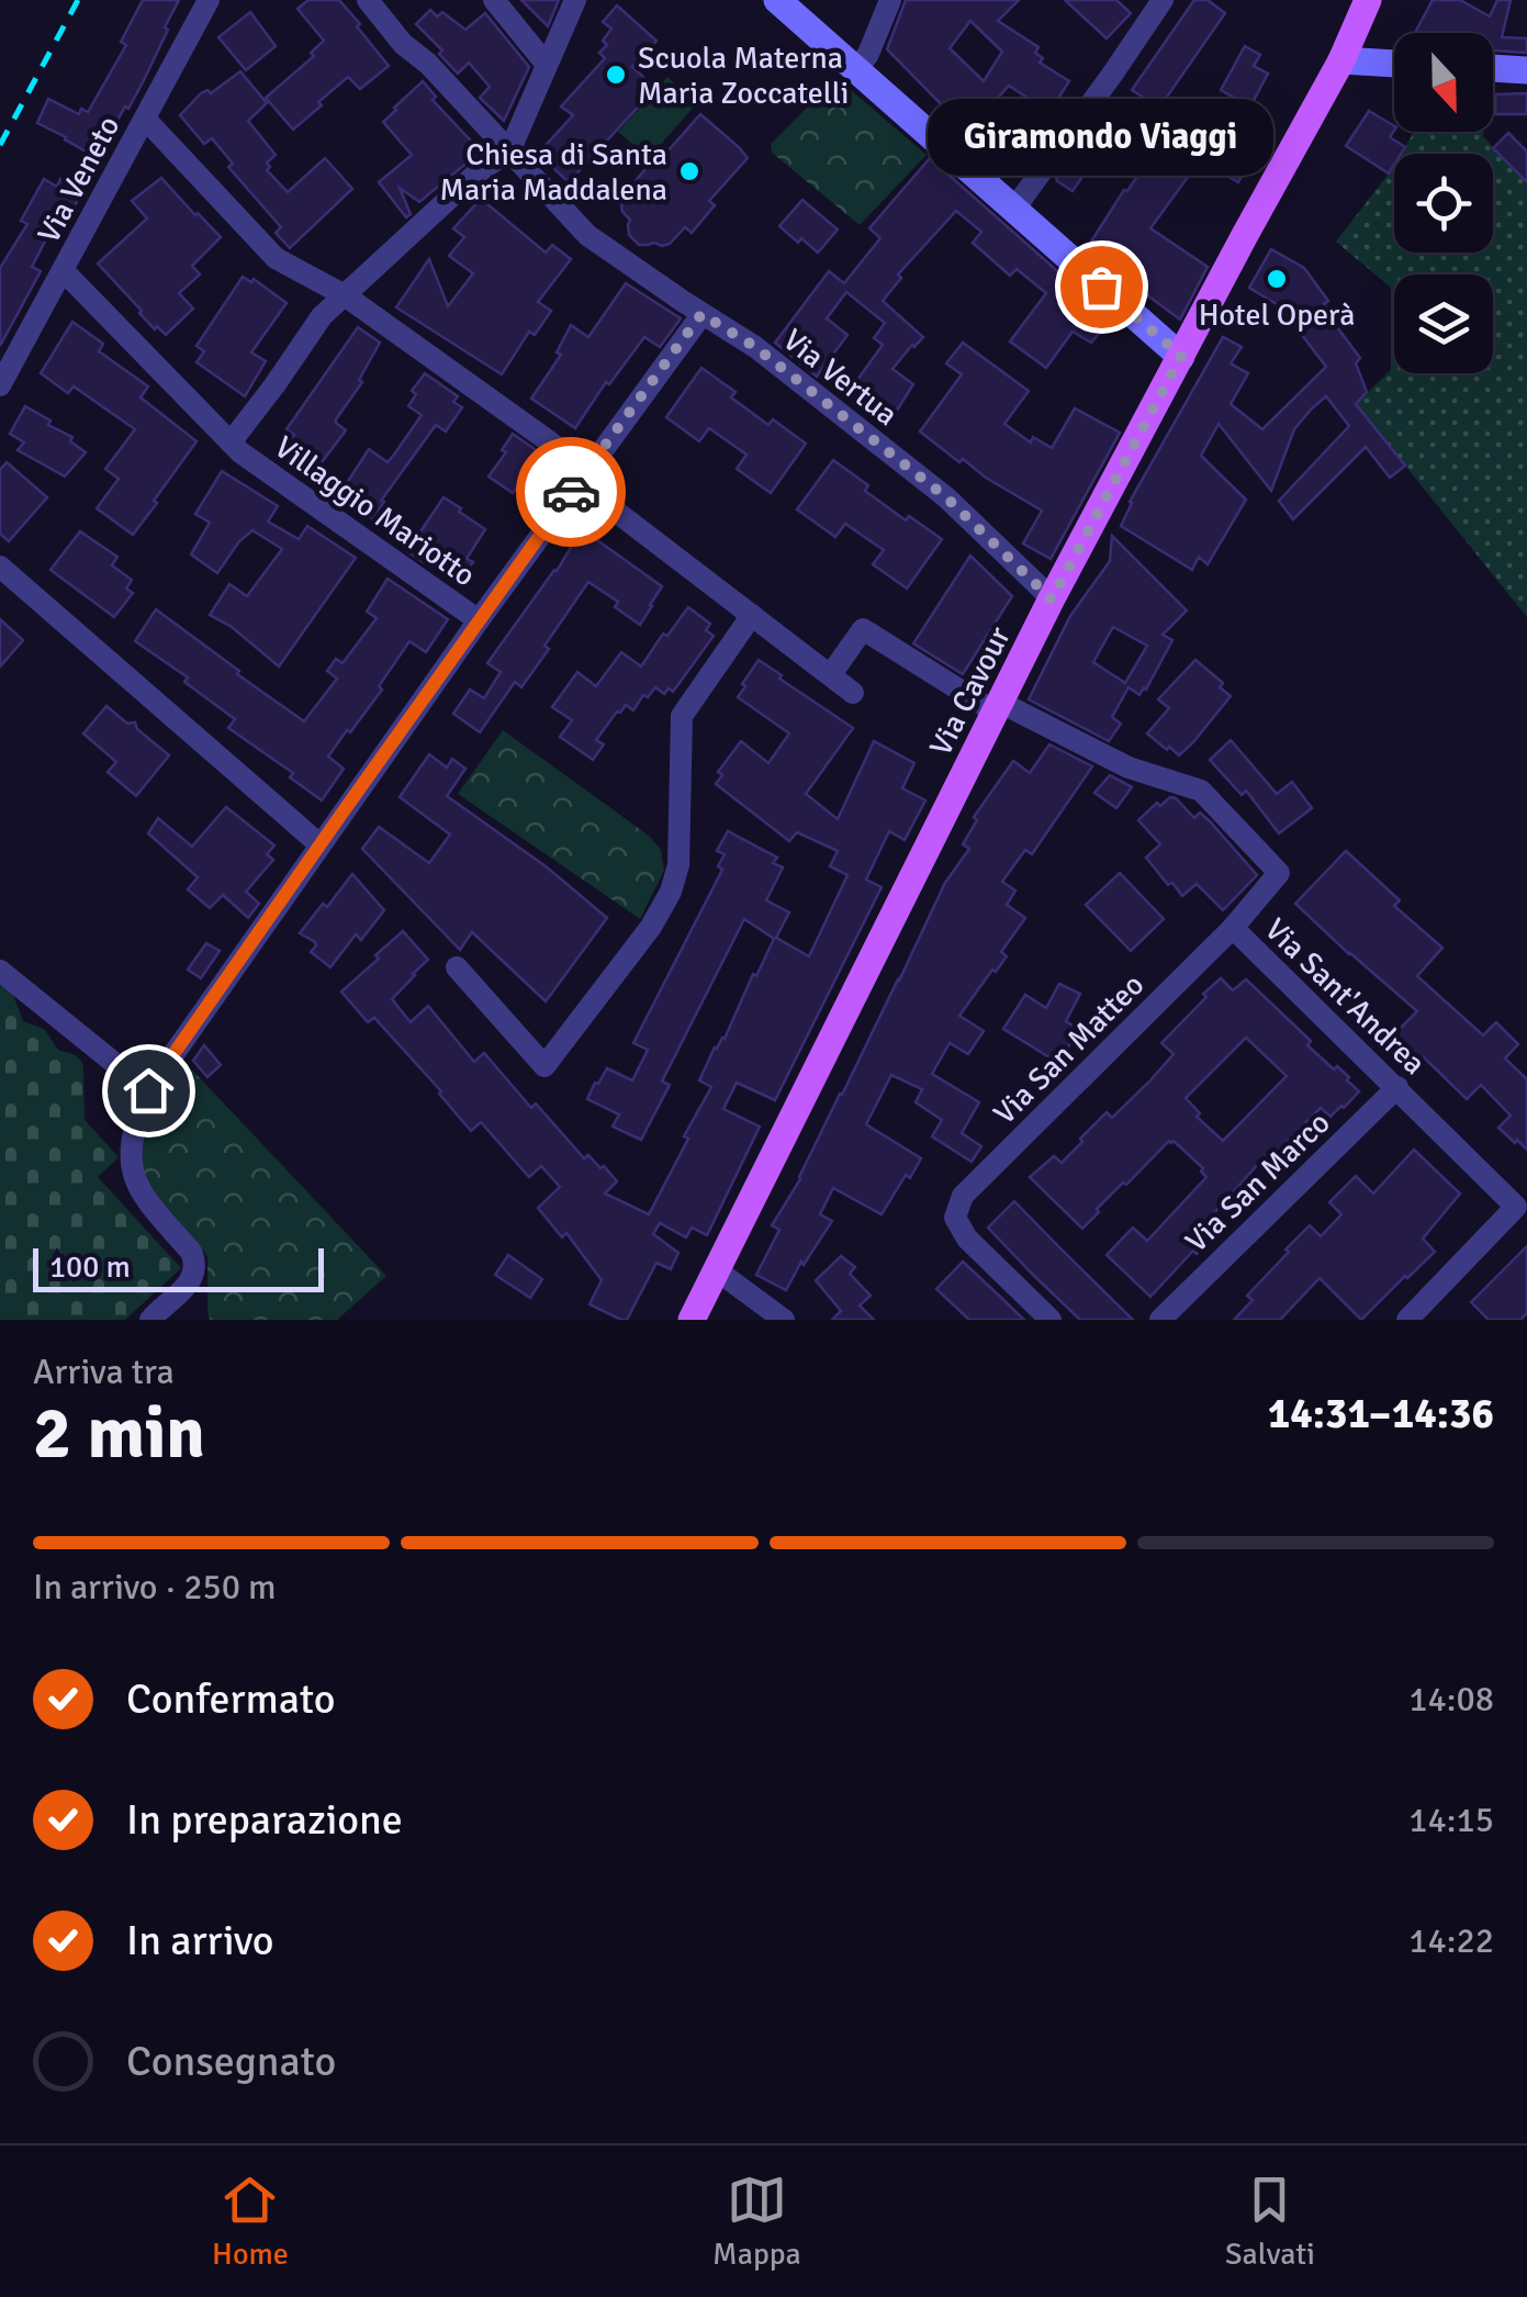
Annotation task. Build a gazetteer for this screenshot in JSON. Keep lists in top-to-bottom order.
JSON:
{
  "streets": {
    "main road": ["Via Cavour"],
    "street": [
      "Via Veneto",
      "Via Vertua",
      "Villaggio Mariotto",
      "Via Sant'Andrea",
      "Via San Matteo",
      "Via San Marco"
    ]
  },
  "crossings": [
    ["Via Vertua", "Villaggio Mariotto"],
    ["Via Vertua", "Via Cavour"],
    ["Via Cavour", "Via Sant'Andrea"],
    ["Via Sant'Andrea", "Via San Matteo"],
    ["Via Sant'Andrea", "Via San Marco"]
  ],
  "places": [
    "Scuola Materna Maria Zoccatelli",
    "Chiesa di Santa Maria Maddalena",
    "Hotel Operà",
    "Giramondo Viaggi"
  ],
  "scale_bar": "100 m",
  "north": "bottom",
  "page": {
    "bubble": "Giramondo Viaggi",
    "scale": "100 m",
    "heading": ["2 min", "Arriva tra", "14:31–14:36"],
    "bar": "In arrivo · 250 m",
    "list": [
      ["Confermato", "14:08"],
      ["In preparazione", "14:15"],
      ["In arrivo", "14:22"],
      "Consegnato"
    ],
    "tabs": ["Home", "Mappa", "Salvati"]
  }
}
